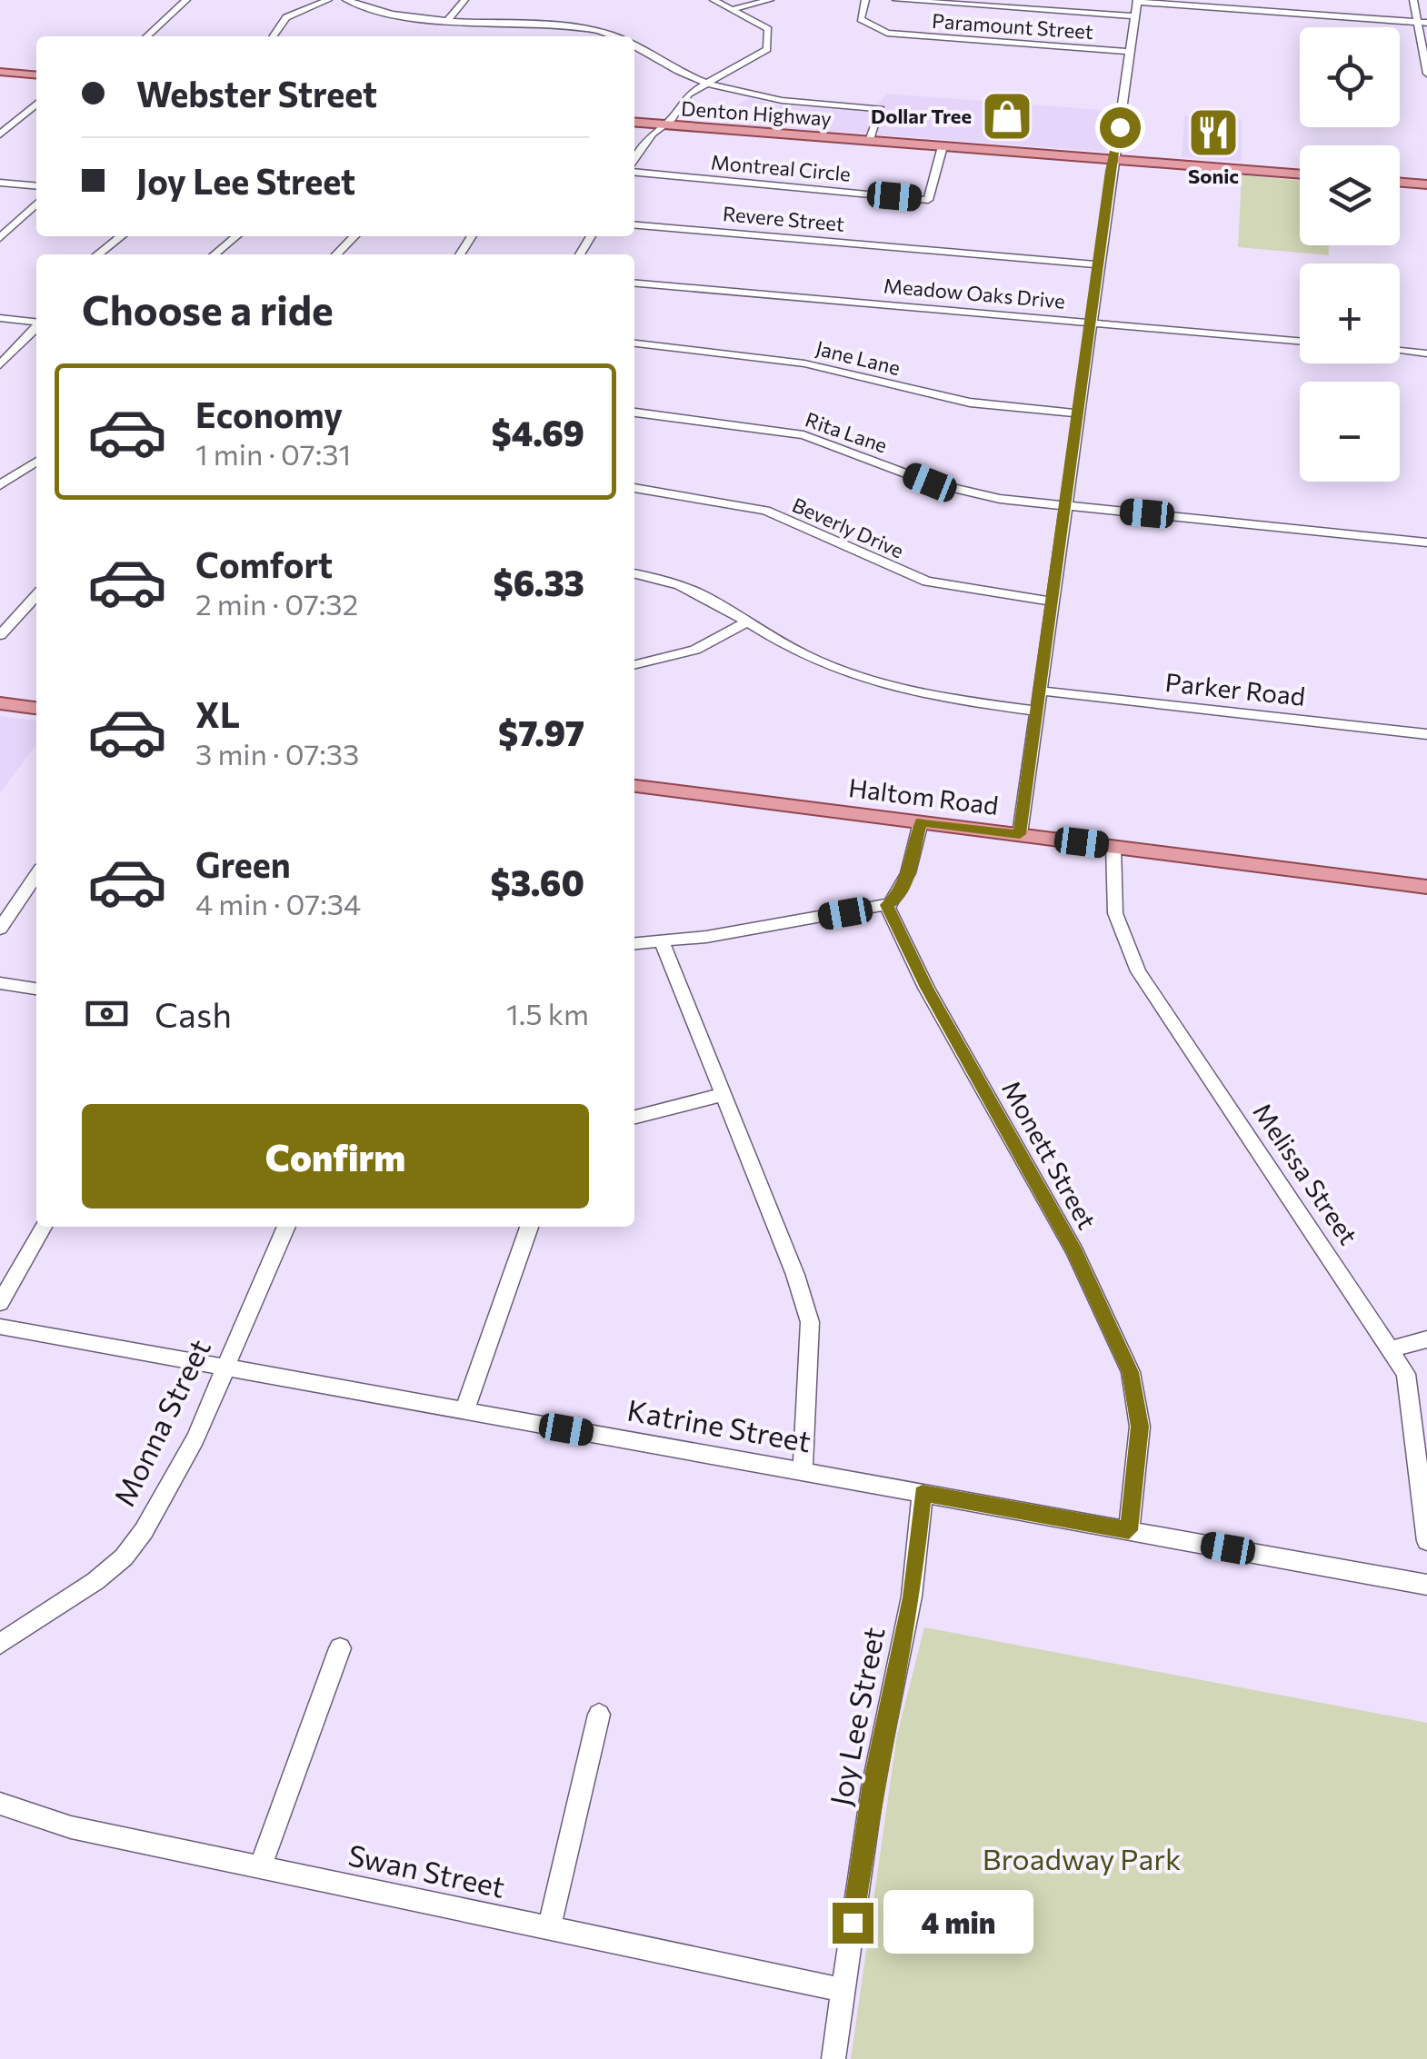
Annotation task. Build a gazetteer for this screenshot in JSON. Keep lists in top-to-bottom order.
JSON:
{
  "streets": {
    "main road": ["Denton Highway", "Haltom Road"],
    "street": [
      "Paramount Street",
      "Montreal Circle",
      "Revere Street",
      "Meadow Oaks Drive",
      "Jane Lane",
      "Rita Lane",
      "Beverly Drive",
      "Parker Road",
      "Monett Street",
      "Melissa Street",
      "Monna Street",
      "Katrine Street",
      "Joy Lee Street",
      "Swan Street"
    ]
  },
  "crossings": [
    ["Denton Highway", "Montreal Circle"],
    ["Haltom Road", "Melissa Street"],
    ["Monett Street", "Katrine Street"],
    ["Monna Street", "Katrine Street"],
    ["Katrine Street", "Joy Lee Street"],
    ["Joy Lee Street", "Swan Street"]
  ],
  "parks": ["Broadway Park"],
  "places": {
    "shop": ["Dollar Tree"],
    "restaurant": ["Sonic"]
  },
  "page": {
    "map_buttons": ["+", "−"],
    "banner": ["Webster Street", "Joy Lee Street"],
    "heading": "Choose a ride",
    "list": [
      {
        "name": "Economy",
        "note": "1 min · 07:31",
        "value": "$4.69"
      },
      {
        "name": "Comfort",
        "note": "2 min · 07:32",
        "value": "$6.33"
      },
      {
        "name": "XL",
        "note": "3 min · 07:33",
        "value": "$7.97"
      },
      {
        "name": "Green",
        "note": "4 min · 07:34",
        "value": "$3.60"
      }
    ],
    "pay": ["Cash", "1.5 km"],
    "buttons": "Confirm",
    "bubble": "4 min"
  }
}
